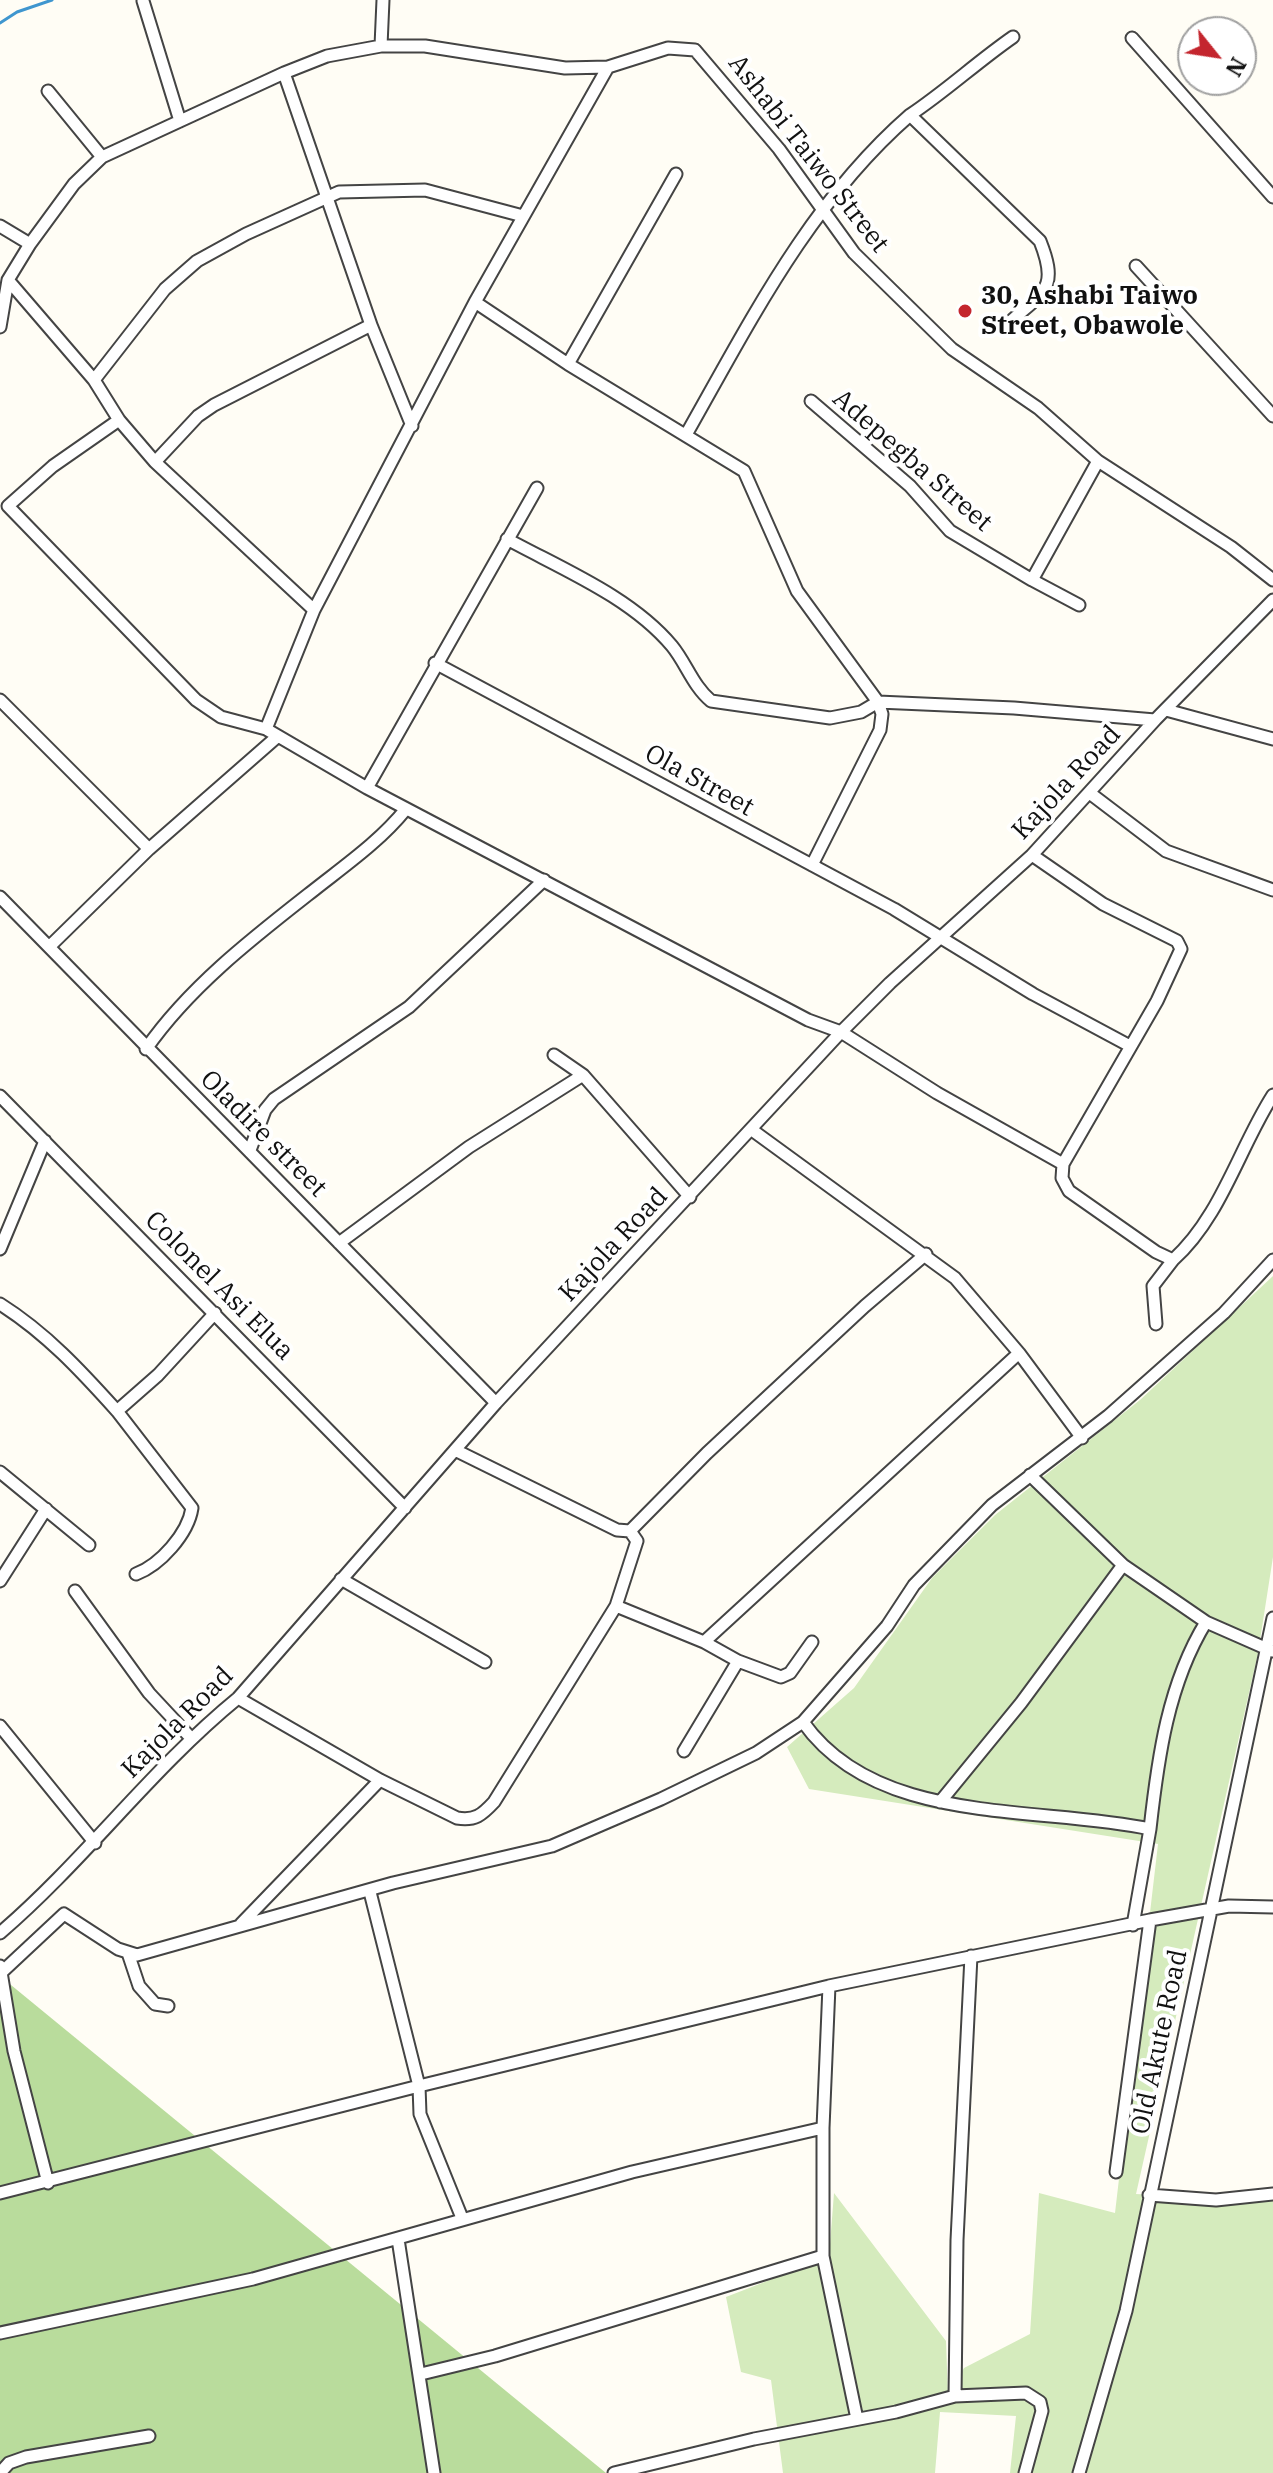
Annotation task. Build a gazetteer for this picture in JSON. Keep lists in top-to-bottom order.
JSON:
{
  "streets": {
    "street": [
      "Ashabi Taiwo Street",
      "Adepegba Street",
      "Ola Street",
      "Kajola Road",
      "Oladire street",
      "Colonel Asi Elua",
      "Old Akute Road"
    ]
  },
  "crossings": [
    ["Ola Street", "Kajola Road"],
    ["Kajola Road", "Oladire street"],
    ["Kajola Road", "Colonel Asi Elua"]
  ],
  "places": ["30, Ashabi Taiwo Street, Obawole"],
  "north": "bottom right"
}
